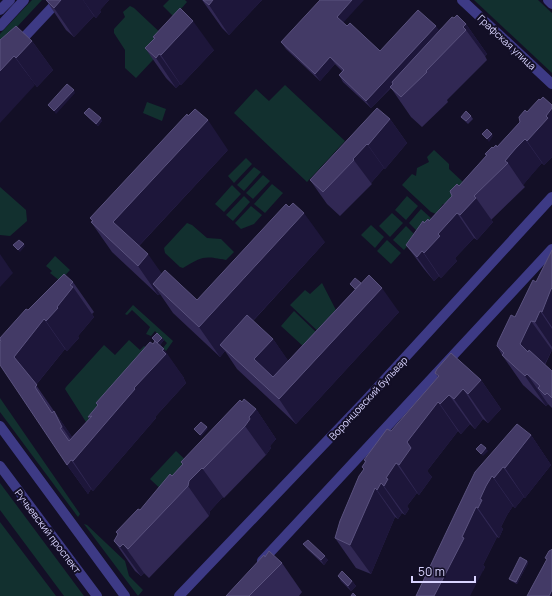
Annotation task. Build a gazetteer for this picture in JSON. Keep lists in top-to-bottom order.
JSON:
{
  "streets": {
    "street": ["Графская улица", "Воронцовский бульвар", "Ручьевский проспект"]
  },
  "scale_bar": "50 m"
}
